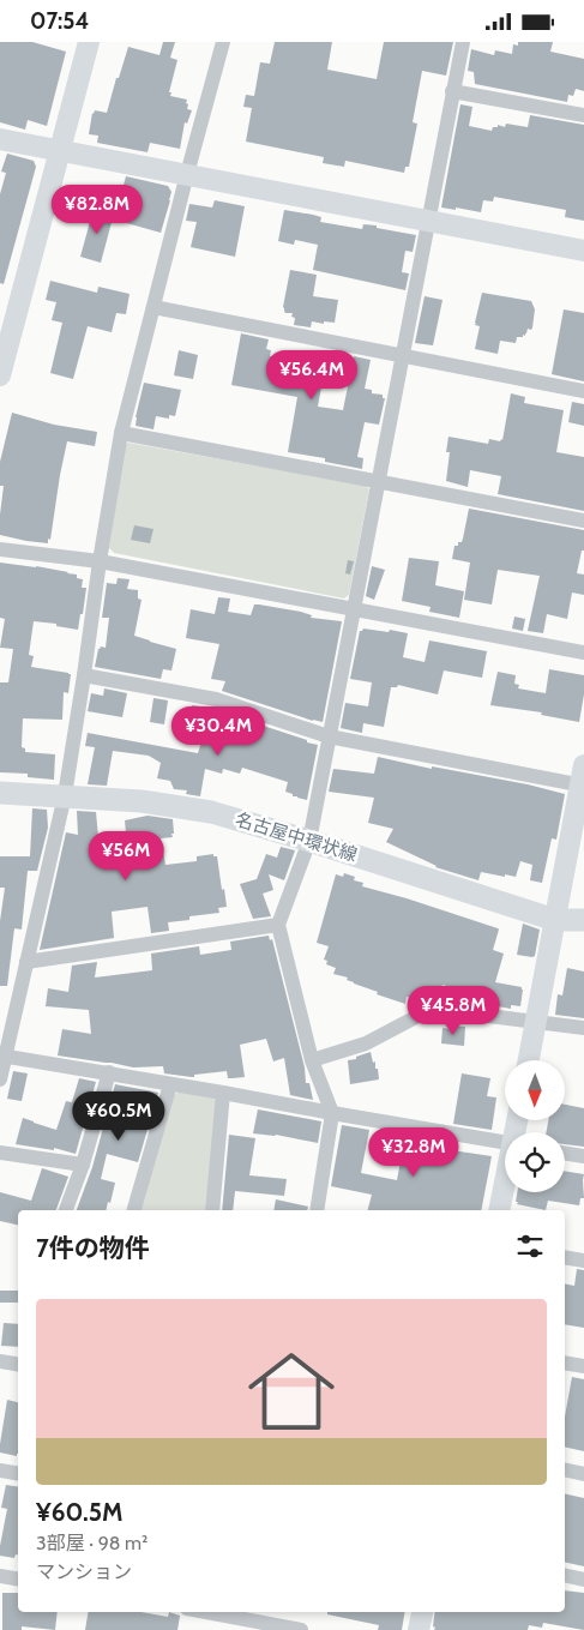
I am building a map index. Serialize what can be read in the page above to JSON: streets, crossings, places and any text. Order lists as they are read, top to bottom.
{
  "streets": {
    "main road": ["名古屋中環状線"]
  },
  "north": "bottom",
  "page": {
    "status": "07:54",
    "price": [
      "¥82.8M",
      "¥56.4M",
      "¥30.4M",
      "¥56M",
      "¥45.8M",
      "¥60.5M",
      "¥32.8M"
    ],
    "heading": "7件の物件",
    "list": [
      {
        "name": "¥60.5M",
        "note": "3部屋 · 98 m² · マンション"
      }
    ]
  }
}
